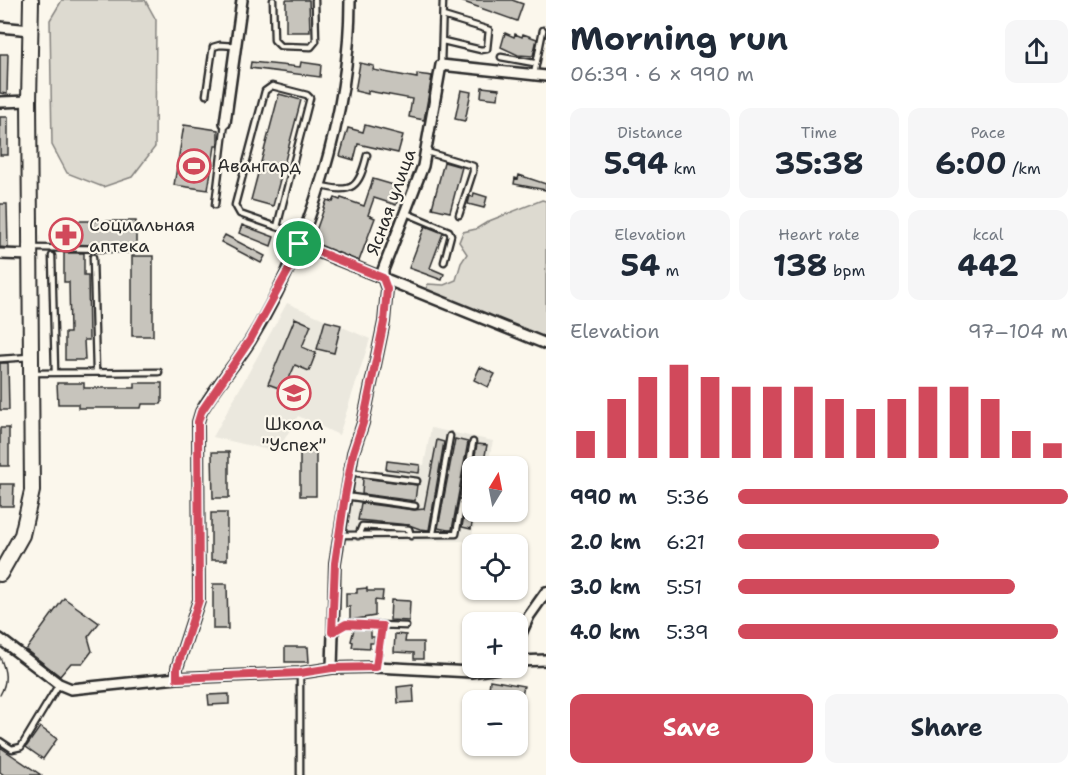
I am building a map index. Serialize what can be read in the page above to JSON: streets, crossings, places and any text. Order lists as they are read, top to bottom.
{
  "streets": {
    "street": ["Ясная улица"]
  },
  "places": {
    "sports": ["Авангард"],
    "pharmacy": ["Социальная аптека"],
    "school or university": ["Школа \"Успех\""]
  },
  "north": "top",
  "page": {
    "heading": ["Morning run", "06:39 · 6 × 990 m"],
    "stats": [
      ["Distance", "5.94 km"],
      ["Time", "35:38"],
      ["Pace", "6:00 /km"],
      ["Elevation", "54 m"],
      ["Heart rate", "138 bpm"],
      ["kcal", "442"]
    ],
    "chart": ["Elevation", "97–104 m"],
    "map_buttons": ["+", "−"],
    "list": [
      {
        "name": "990 m",
        "note": "5:36"
      },
      {
        "name": "2.0 km",
        "note": "6:21"
      },
      {
        "name": "3.0 km",
        "note": "5:51"
      },
      {
        "name": "4.0 km",
        "note": "5:39"
      }
    ],
    "buttons": ["Save", "Share"]
  }
}
